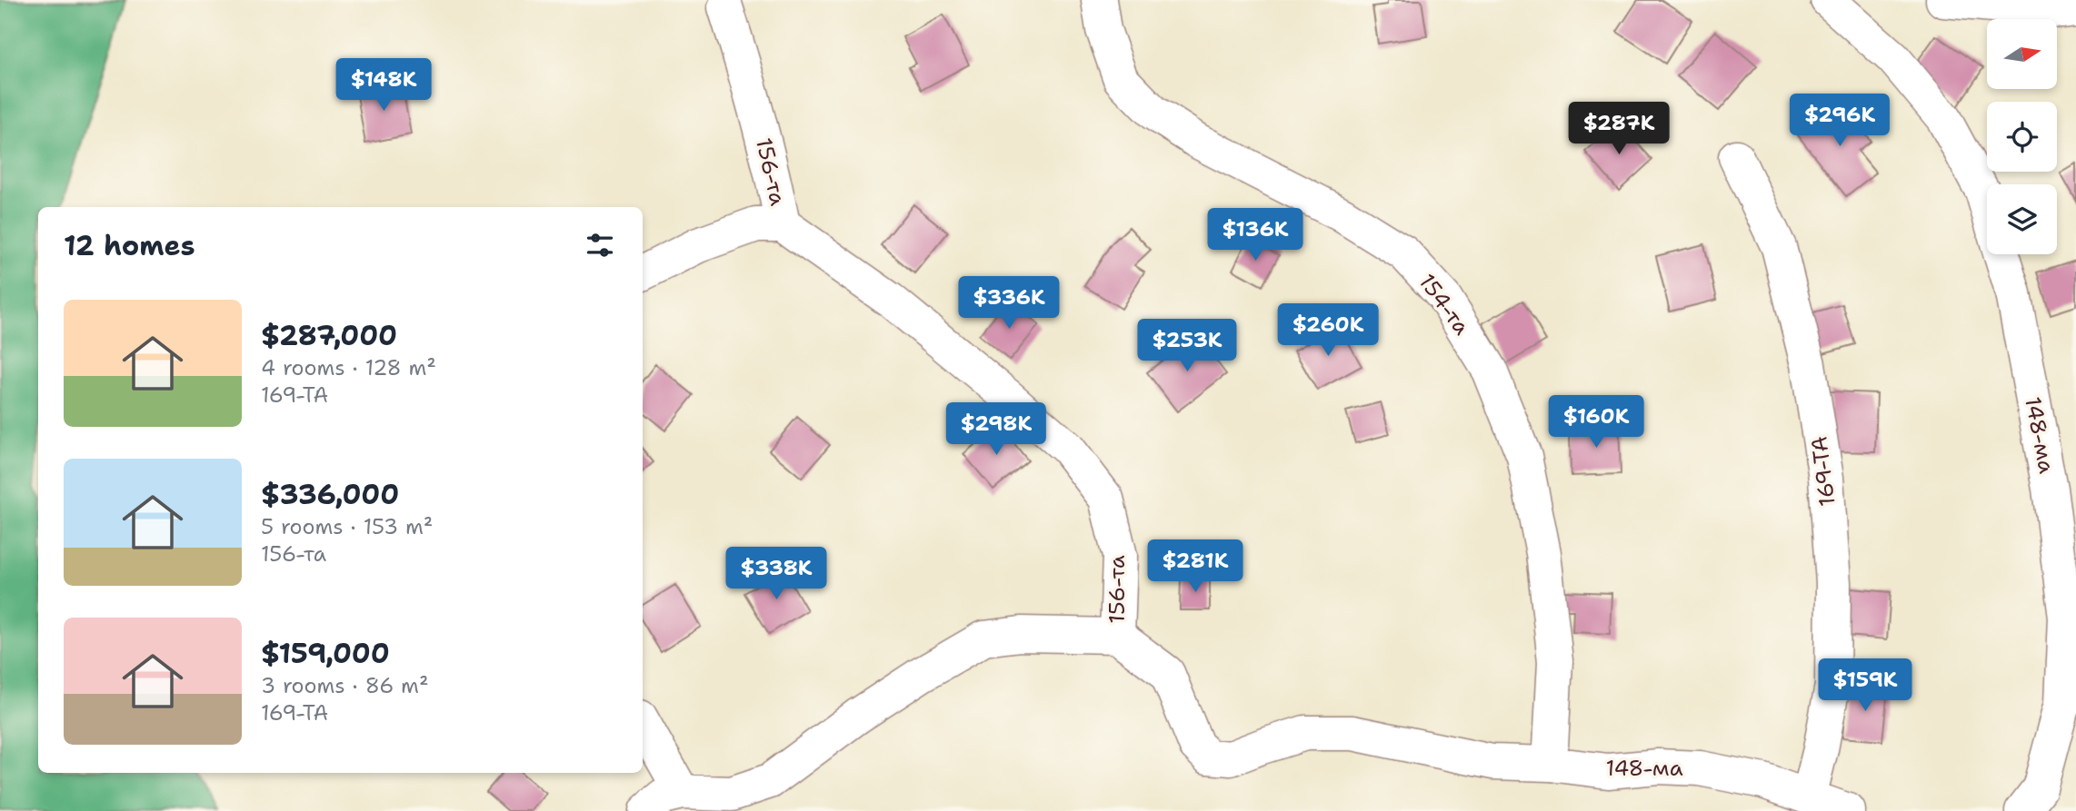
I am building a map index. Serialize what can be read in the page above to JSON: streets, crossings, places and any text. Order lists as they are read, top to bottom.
{
  "streets": {
    "street": [
      "156-та",
      "154-та",
      "148-ма",
      "169-TA"
    ]
  },
  "crossings": [
    ["156-та", "154-та"],
    ["156-та", "148-ма"],
    ["154-та", "148-ма"],
    ["148-ма", "169-TA"]
  ],
  "north": "right",
  "page": {
    "price": [
      "$148K",
      "$296K",
      "$287K",
      "$136K",
      "$336K",
      "$260K",
      "$253K",
      "$160K",
      "$298K",
      "$281K",
      "$338K",
      "$159K"
    ],
    "heading": "12 homes",
    "list": [
      {
        "name": "$287,000",
        "note": "4 rooms · 128 m² · 169-TA"
      },
      {
        "name": "$336,000",
        "note": "5 rooms · 153 m² · 156-та"
      },
      {
        "name": "$159,000",
        "note": "3 rooms · 86 m² · 169-TA"
      }
    ]
  }
}
